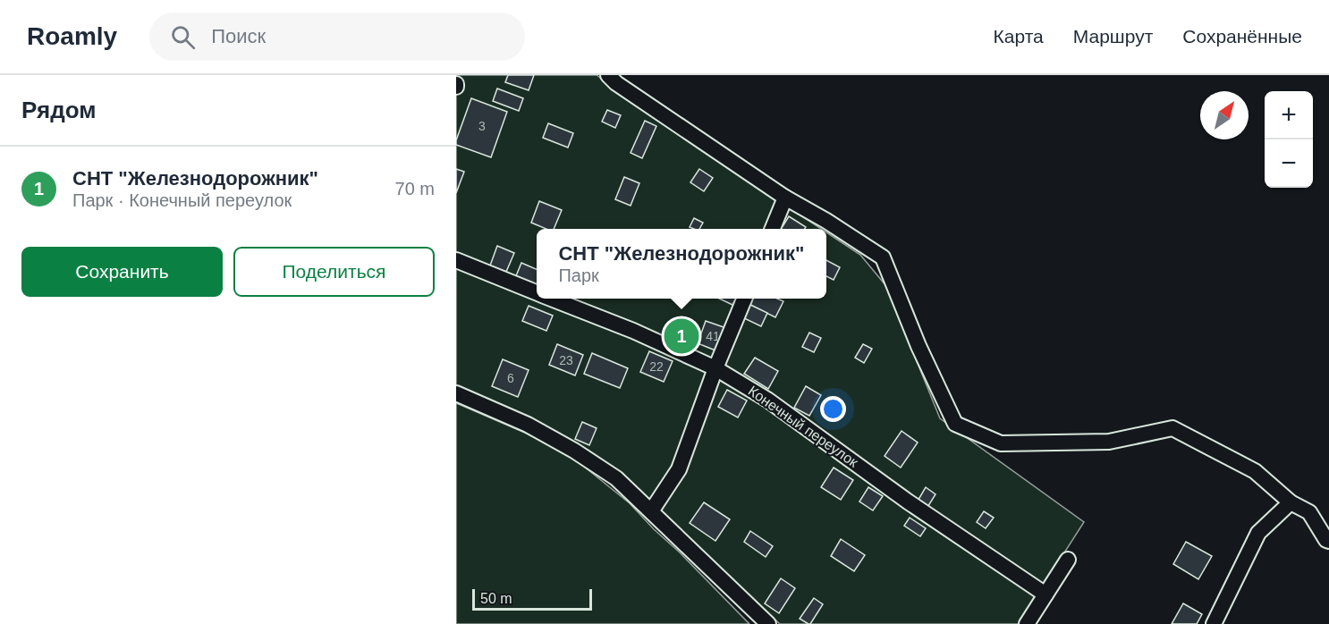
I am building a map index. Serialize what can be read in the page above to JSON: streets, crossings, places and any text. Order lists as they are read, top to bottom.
{
  "streets": {
    "street": ["Конечный переулок"]
  },
  "house_numbers": [
    "3",
    "41",
    "23",
    "22",
    "6"
  ],
  "scale_bar": "50 m",
  "north": "top right",
  "page": {
    "header": "Roamly",
    "search": "Поиск",
    "nav": ["Карта", "Маршрут", "Сохранённые"],
    "heading": "Рядом",
    "map_buttons": ["+", "−"],
    "list": [
      {
        "mark": "1",
        "name": "СНТ \"Железнодорожник\"",
        "note": "Парк · Конечный переулок",
        "value": "70 m"
      }
    ],
    "popup": ["СНТ \"Железнодорожник\"", "Парк"],
    "buttons": ["Сохранить", "Поделиться"],
    "pins": "1",
    "scale": "50 m"
  }
}
